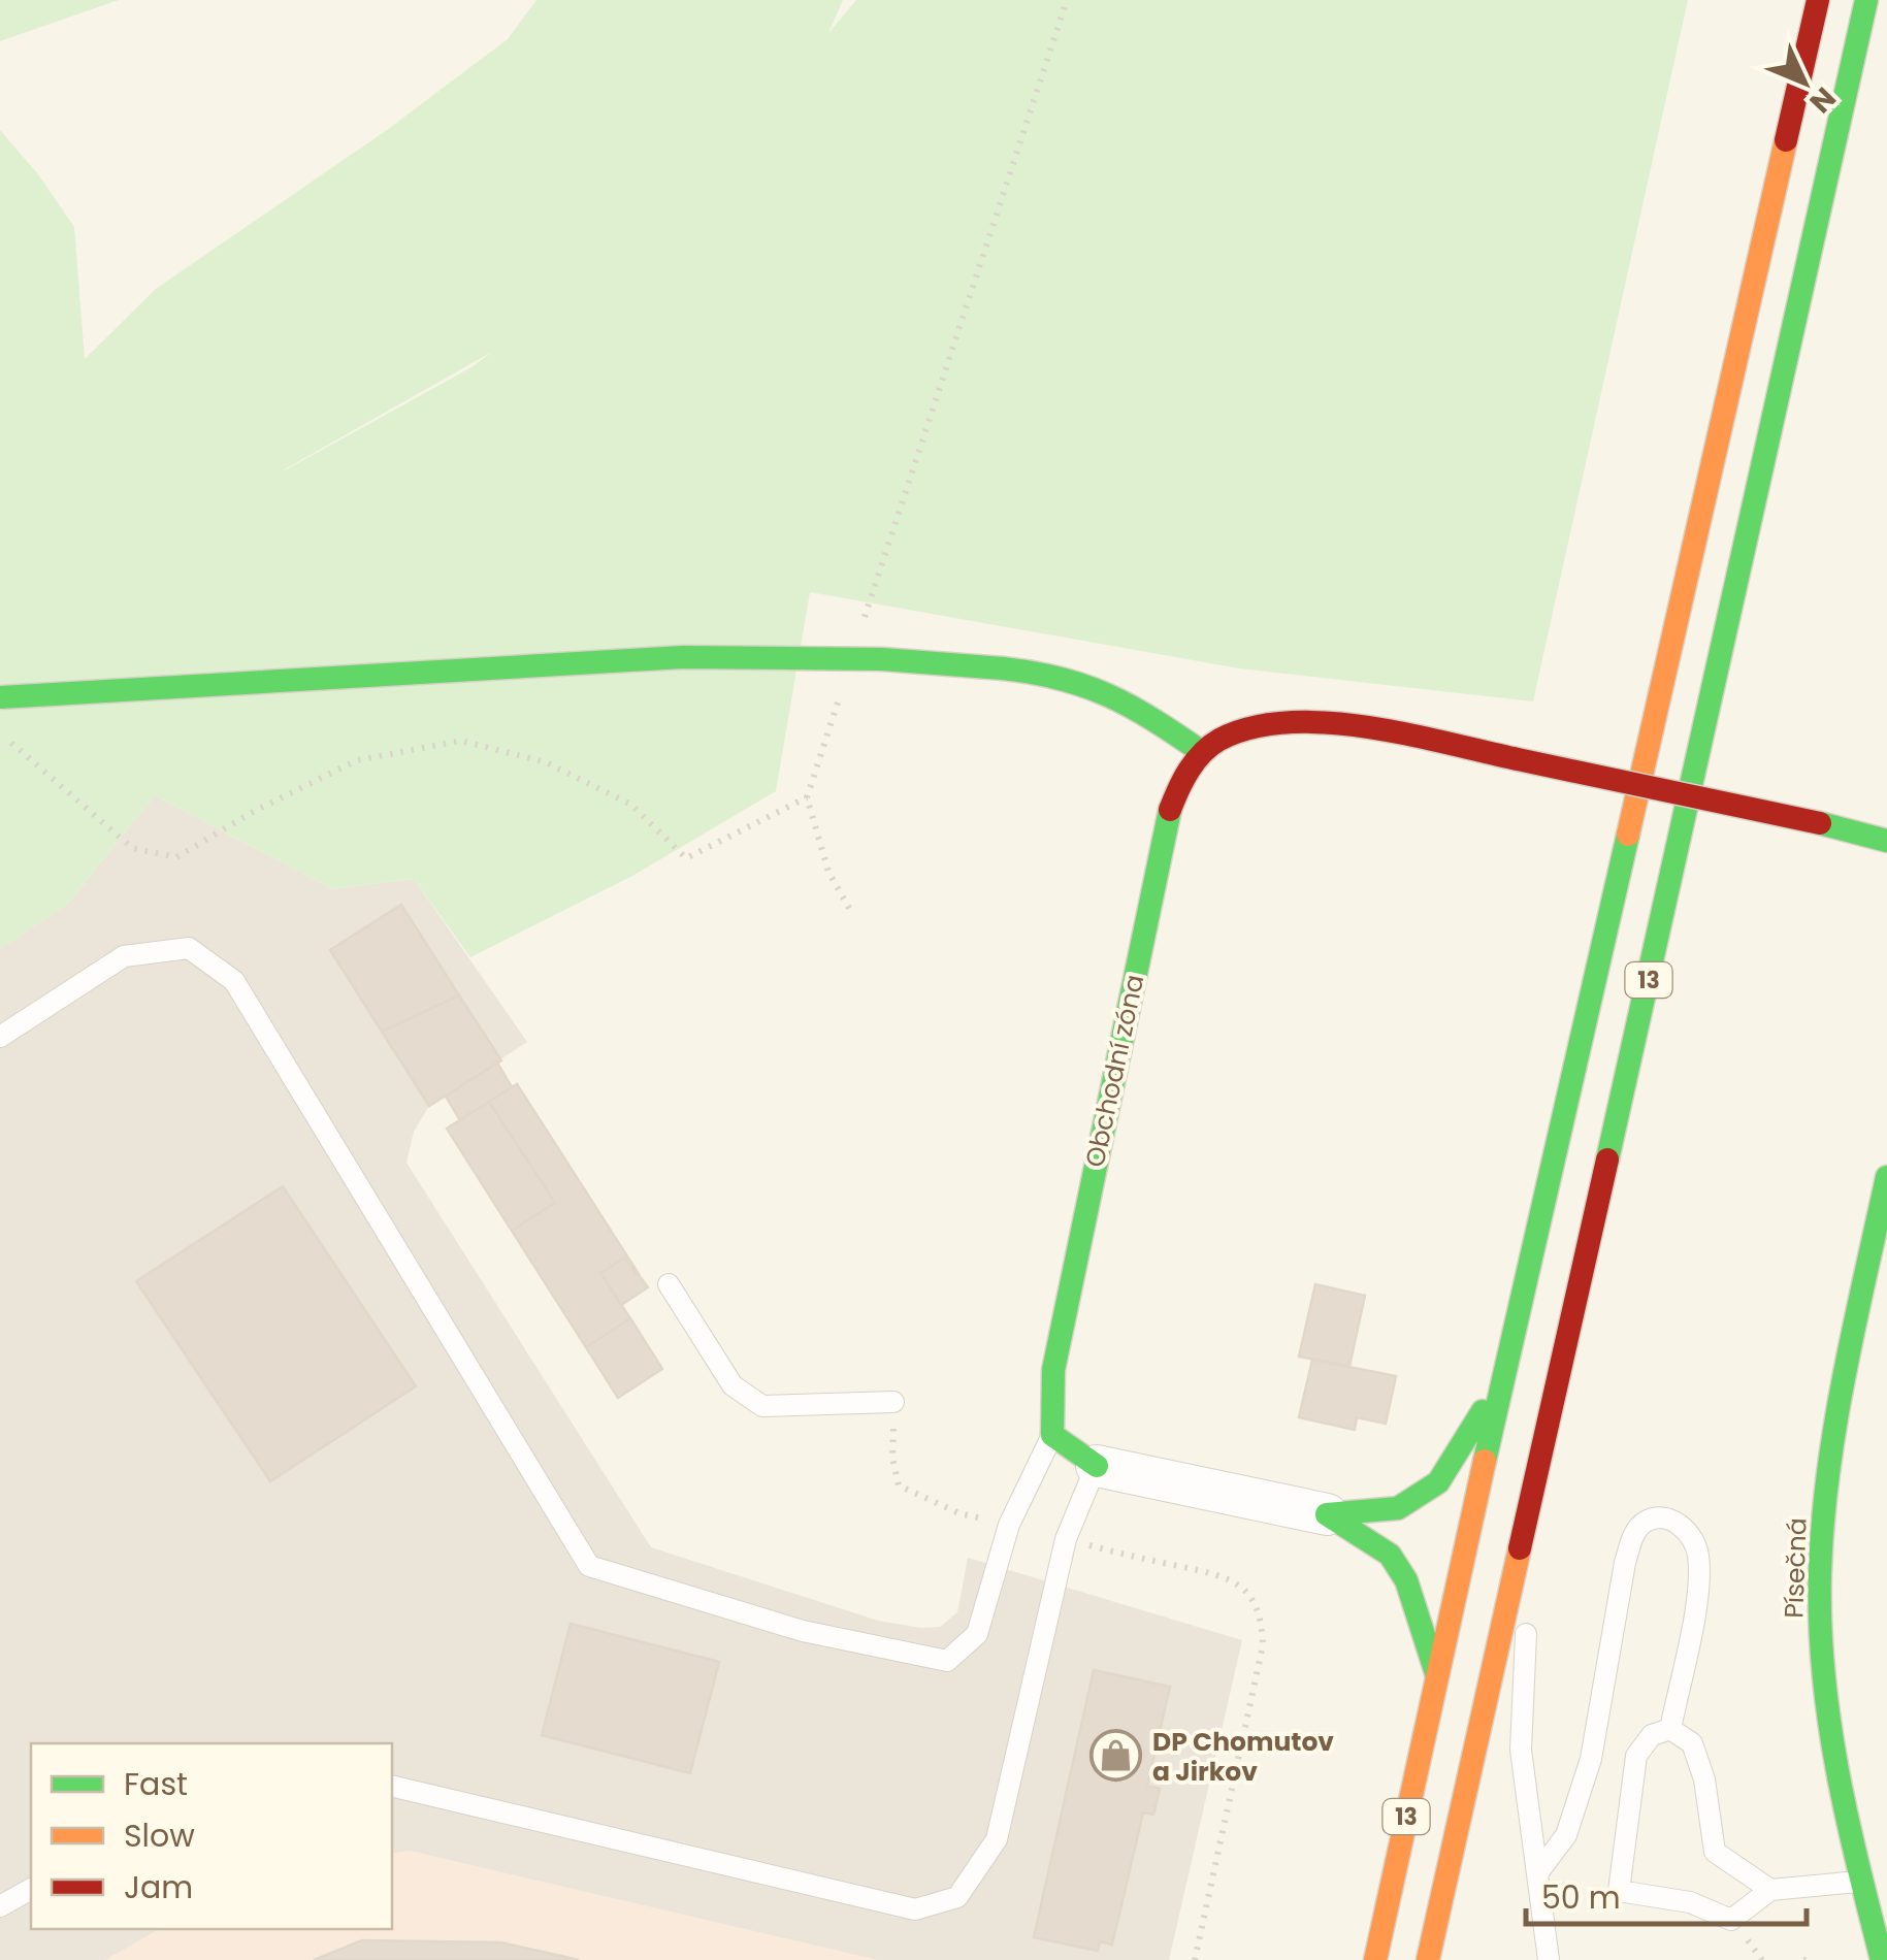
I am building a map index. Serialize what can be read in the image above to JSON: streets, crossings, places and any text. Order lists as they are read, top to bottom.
{
  "streets": {
    "main road": ["13", "Obchodní zóna", "Písečná"]
  },
  "places": {
    "shop": ["DP Chomutov a Jirkov"]
  },
  "legend": ["Fast", "Slow", "Jam"],
  "scale_bar": "50 m",
  "north": "bottom right"
}
